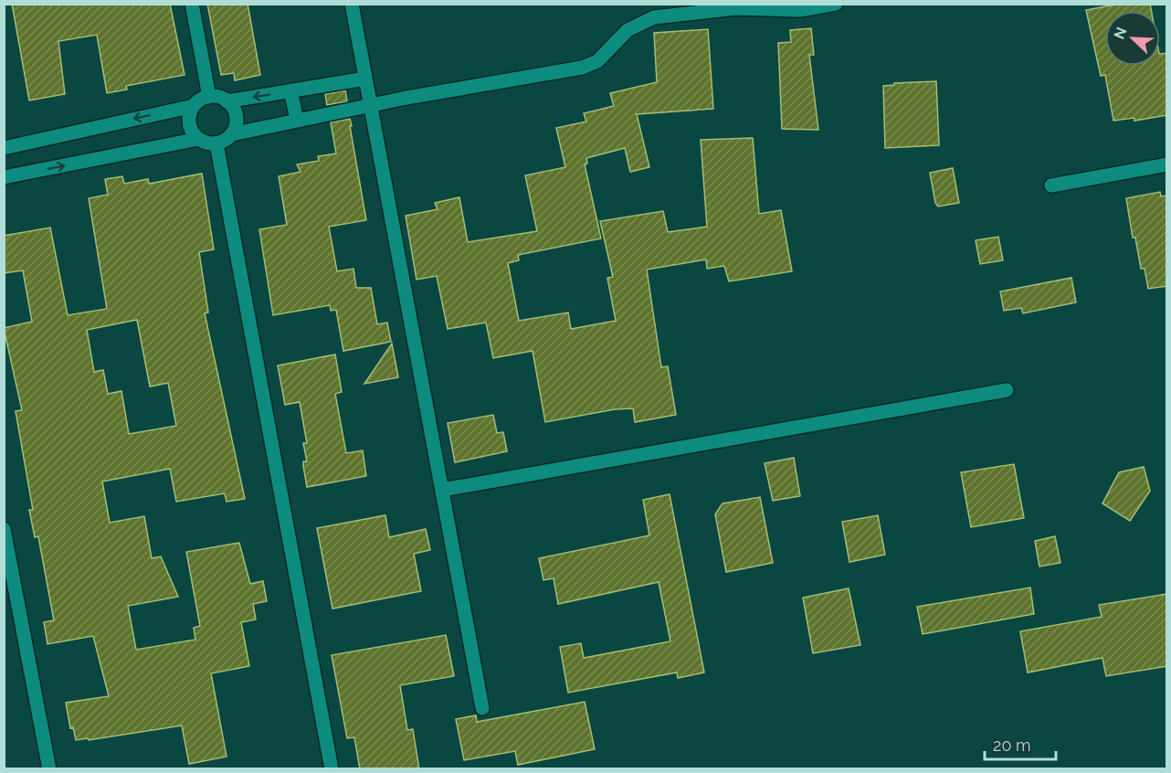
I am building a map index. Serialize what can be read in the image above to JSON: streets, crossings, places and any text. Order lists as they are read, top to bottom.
{
  "scale_bar": "20 m",
  "north": "top left"
}
